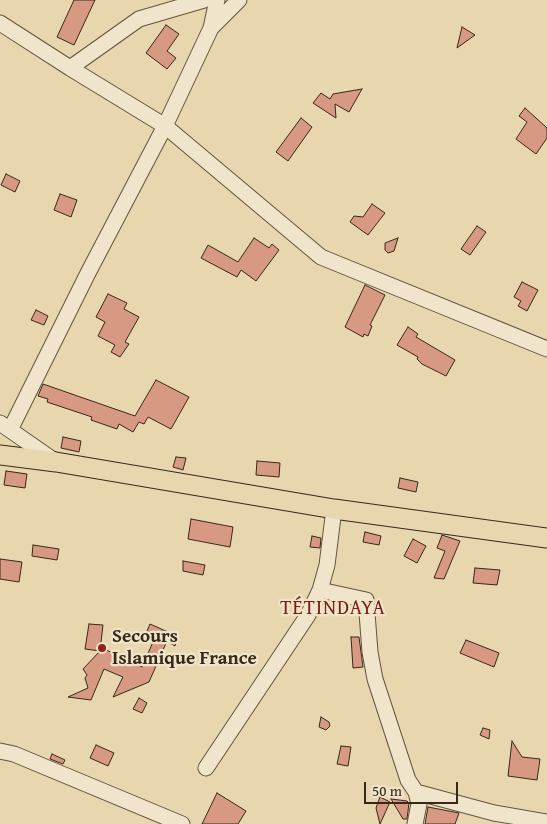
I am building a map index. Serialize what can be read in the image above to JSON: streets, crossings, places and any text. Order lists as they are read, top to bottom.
{
  "districts": ["TÉTINDAYA"],
  "places": ["Secours Islamique France"],
  "scale_bar": "50 m"
}
